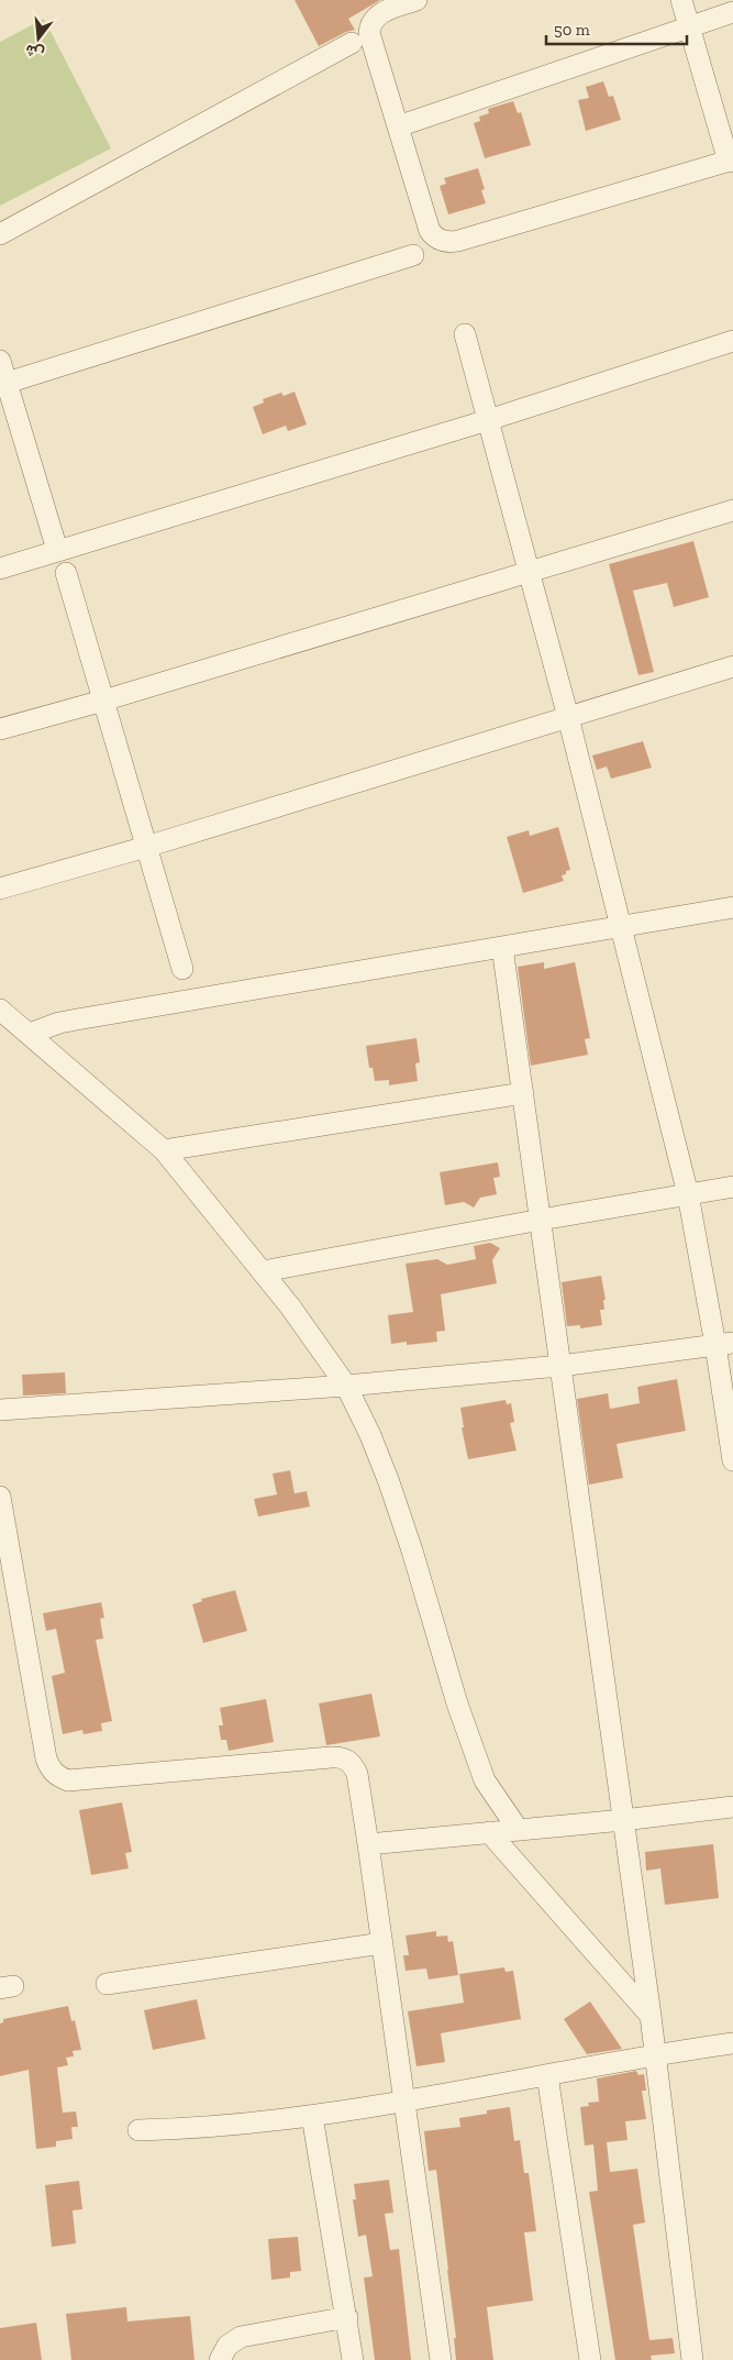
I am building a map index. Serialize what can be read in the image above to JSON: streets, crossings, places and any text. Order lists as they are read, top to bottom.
{
  "scale_bar": "50 m",
  "north": "bottom"
}
